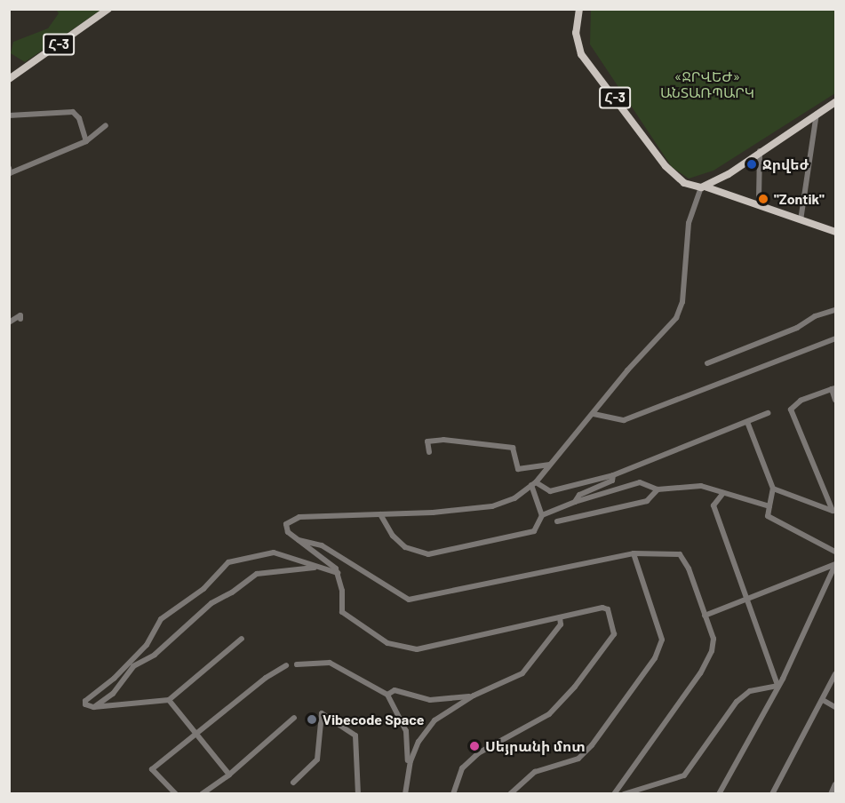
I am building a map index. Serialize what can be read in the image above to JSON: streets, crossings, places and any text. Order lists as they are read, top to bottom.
{
  "streets": {
    "main road": ["Հ-3"]
  },
  "parks": ["«ՋՐՎԵԺ» ԱՆՏԱՌՊԱՐԿ"],
  "places": [
    "Ջրվեժ",
    "\"Zontik\"",
    "Vibecode Space",
    "Սեյրանի մոտ"
  ]
}
